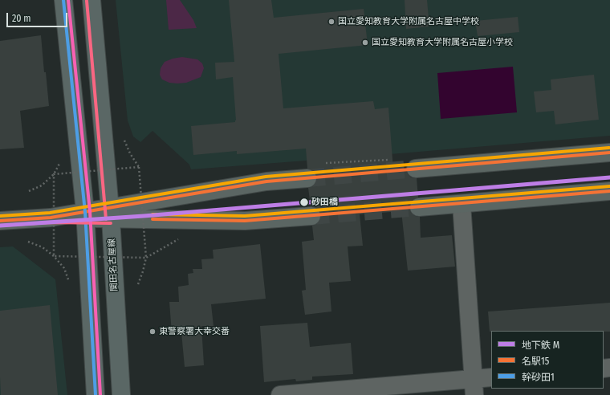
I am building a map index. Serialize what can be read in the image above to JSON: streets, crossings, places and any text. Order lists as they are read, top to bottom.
{
  "streets": {
    "main road": ["関田名古屋線"]
  },
  "places": [
    "国立愛知教育大学附属名古屋中学校",
    "国立愛知教育大学附属名古屋小学校",
    "砂田橋",
    "東警察署大幸交番"
  ],
  "lines": ["transit line 幹砂田1", "transit line 名駅15", "metro line M"],
  "legend": ["地下鉄 M", "名駅15", "幹砂田1"],
  "scale_bar": "20 m"
}
